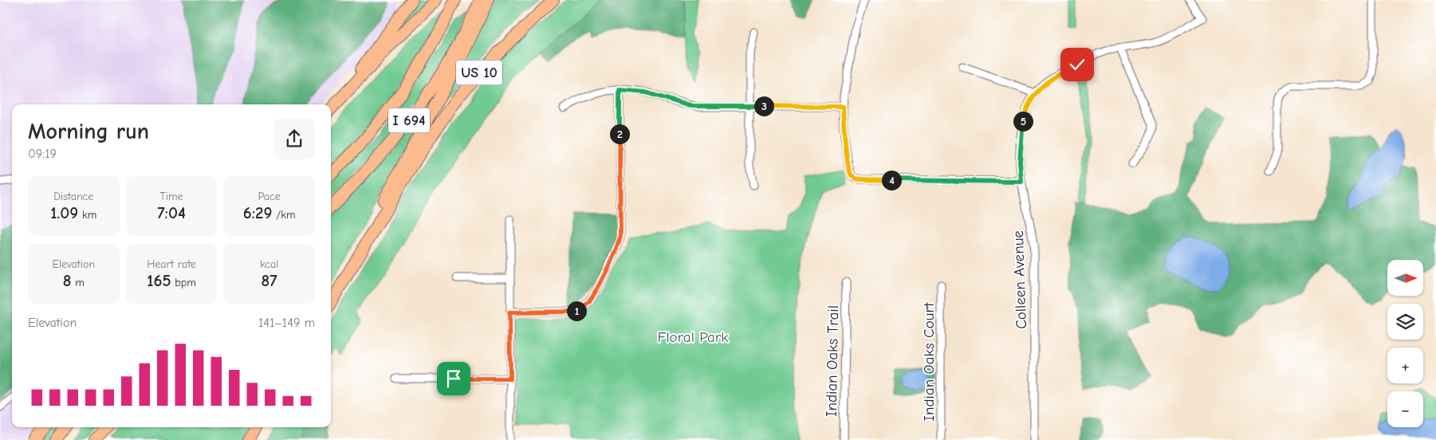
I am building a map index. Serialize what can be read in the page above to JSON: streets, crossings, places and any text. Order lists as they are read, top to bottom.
{
  "streets": {
    "highway": ["US 10", "I 694"],
    "street": ["Colleen Avenue", "Indian Oaks Trail", "Indian Oaks Court"]
  },
  "parks": ["Floral Park"],
  "north": "right",
  "page": {
    "pins": [
      "3",
      "5",
      "2",
      "4",
      "1"
    ],
    "heading": ["Morning run", "09:19"],
    "stats": [
      ["Distance", "1.09 km"],
      ["Time", "7:04"],
      ["Pace", "6:29 /km"],
      ["Elevation", "8 m"],
      ["Heart rate", "165 bpm"],
      ["kcal", "87"]
    ],
    "map_buttons": ["+", "−"],
    "chart": ["Elevation", "141–149 m"]
  }
}
